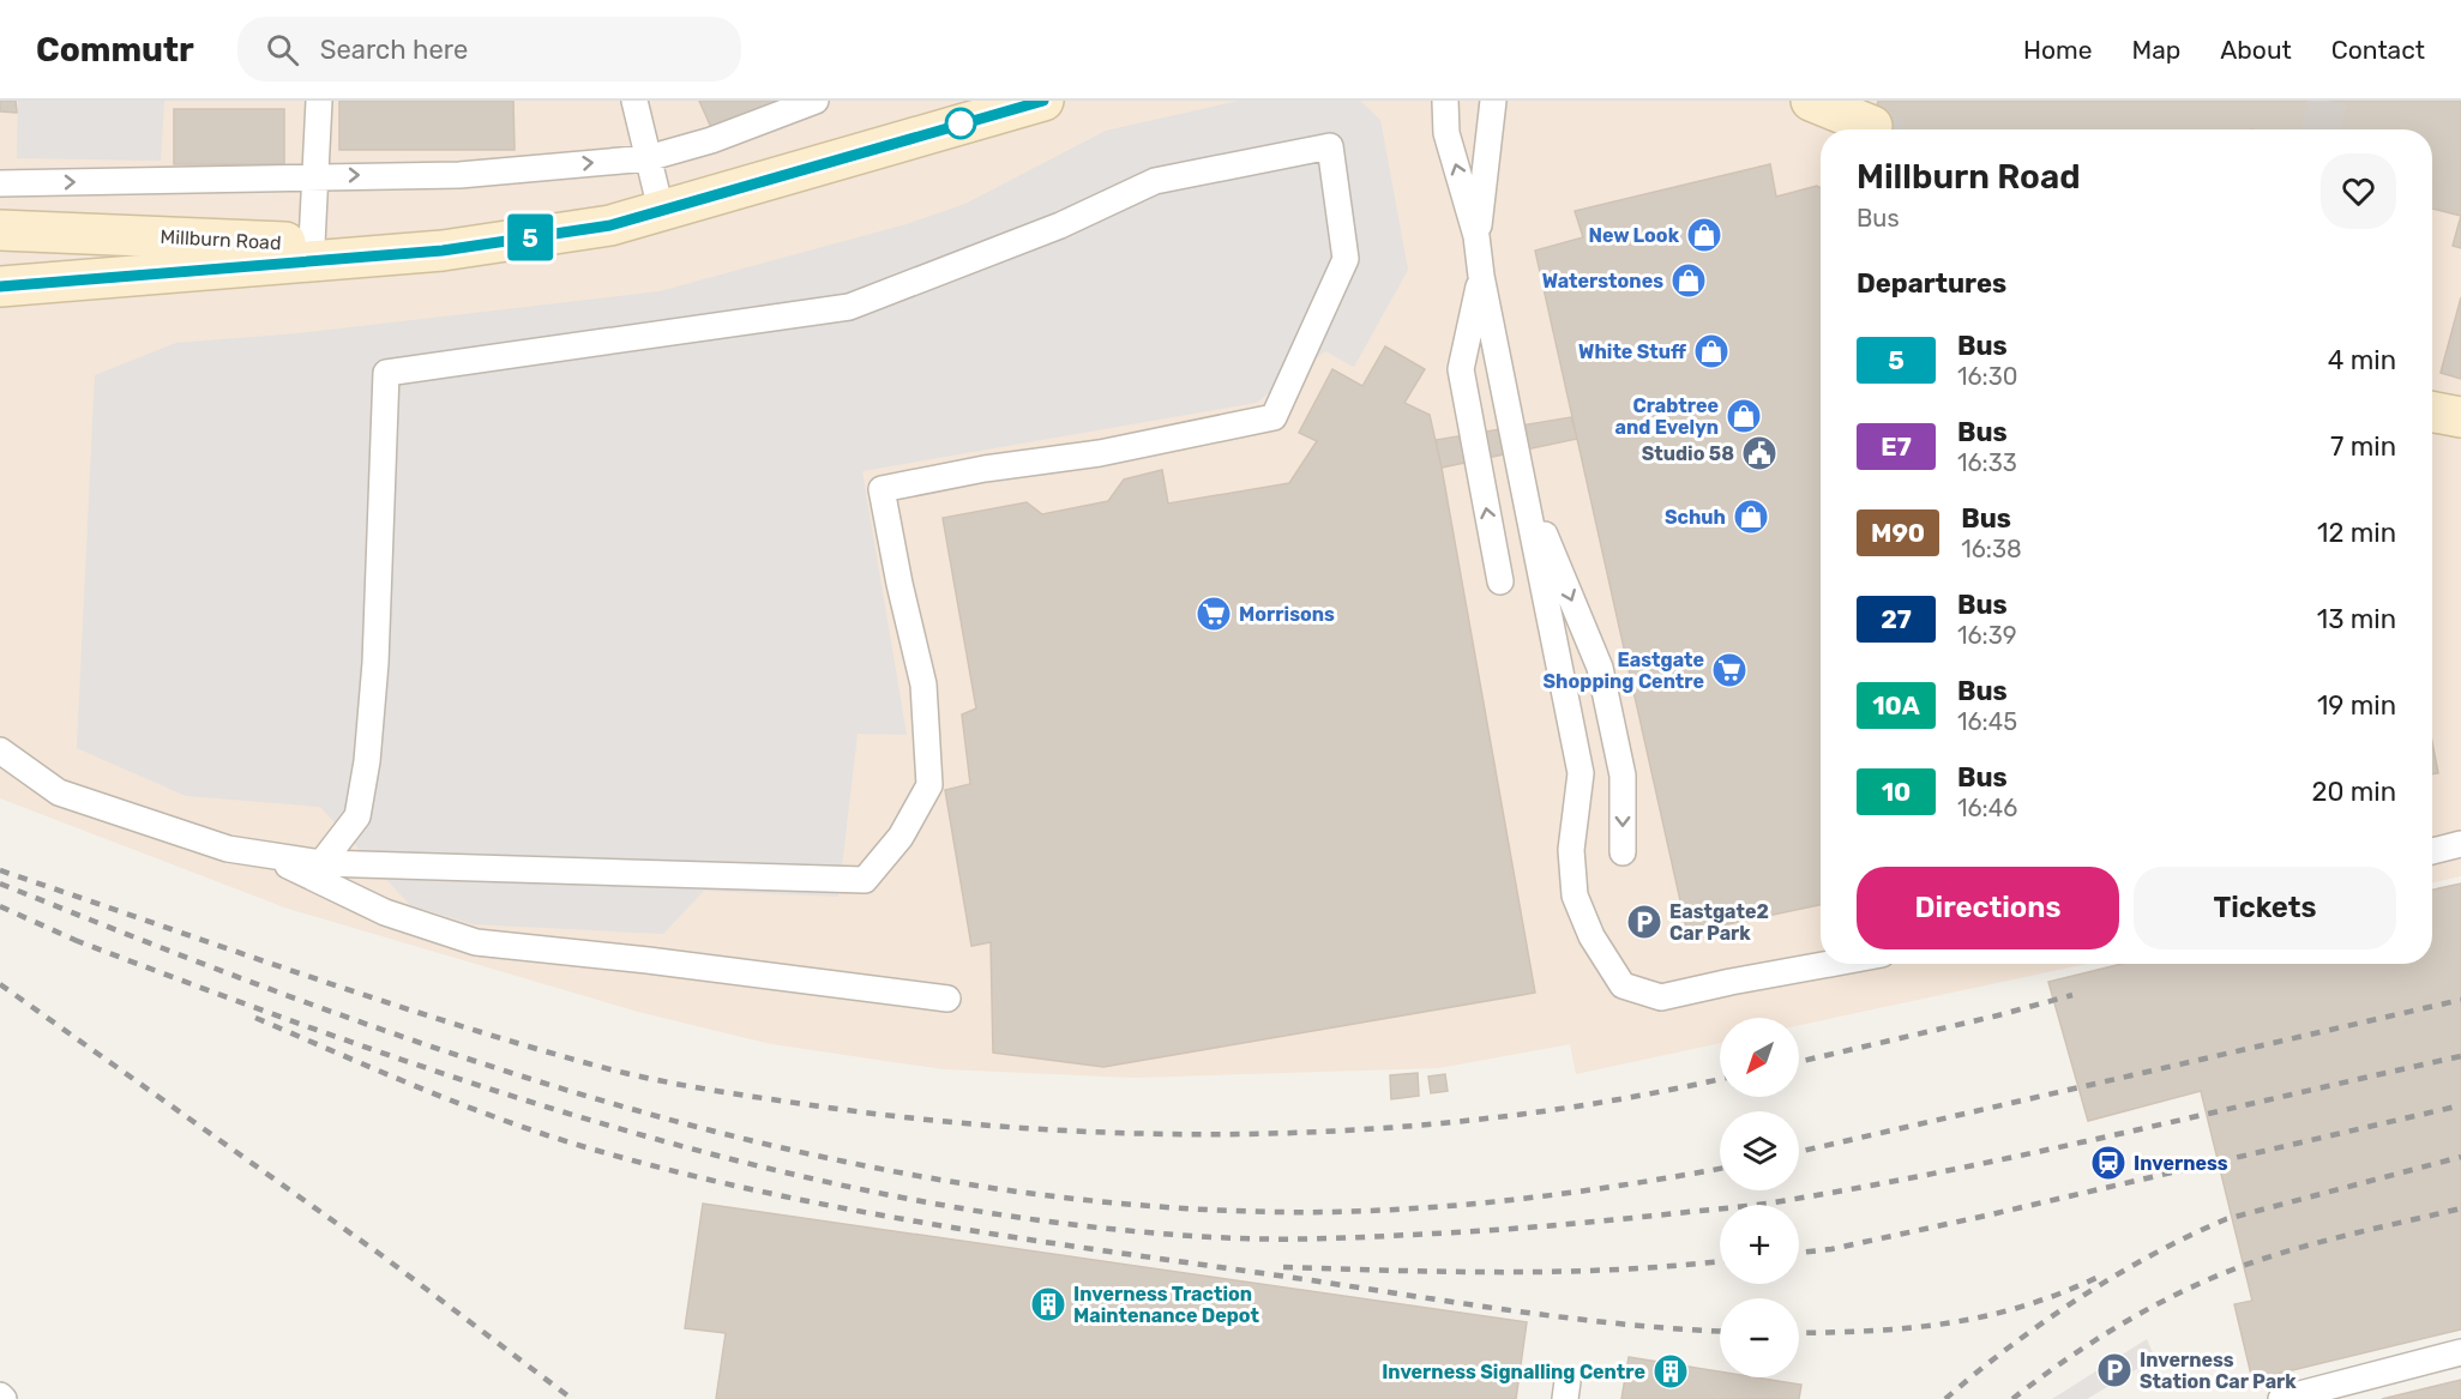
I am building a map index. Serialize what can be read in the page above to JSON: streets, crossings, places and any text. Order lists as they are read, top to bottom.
{
  "streets": {
    "main road": ["Millburn Road"]
  },
  "places": {
    "shop": [
      "New Look",
      "Waterstones",
      "White Stuff",
      "Crabtree and Evelyn",
      "Schuh"
    ],
    "public building": ["Studio 58"],
    "supermarket": ["Morrisons", "Eastgate Shopping Centre"],
    "parking": ["Eastgate2 Car Park", "Inverness Station Car Park"],
    "station": ["Inverness"],
    "building": ["Inverness Traction Maintenance Depot", "Inverness Signalling Centre"]
  },
  "lines": ["bus line 5"],
  "north": "bottom left",
  "page": {
    "header": "Commutr",
    "search": "Search here",
    "nav": [
      "Home",
      "Map",
      "About",
      "Contact"
    ],
    "on_map": "5",
    "heading": [
      ["Millburn Road", "Bus"],
      "Departures"
    ],
    "list": [
      {
        "mark": "5",
        "name": "Bus",
        "note": "16:30",
        "value": "4 min"
      },
      {
        "mark": "E7",
        "name": "Bus",
        "note": "16:33",
        "value": "7 min"
      },
      {
        "mark": "M90",
        "name": "Bus",
        "note": "16:38",
        "value": "12 min"
      },
      {
        "mark": "27",
        "name": "Bus",
        "note": "16:39",
        "value": "13 min"
      },
      {
        "mark": "10A",
        "name": "Bus",
        "note": "16:45",
        "value": "19 min"
      },
      {
        "mark": "10",
        "name": "Bus",
        "note": "16:46",
        "value": "20 min"
      }
    ],
    "buttons": ["Directions", "Tickets"],
    "map_buttons": ["+", "−"]
  }
}
